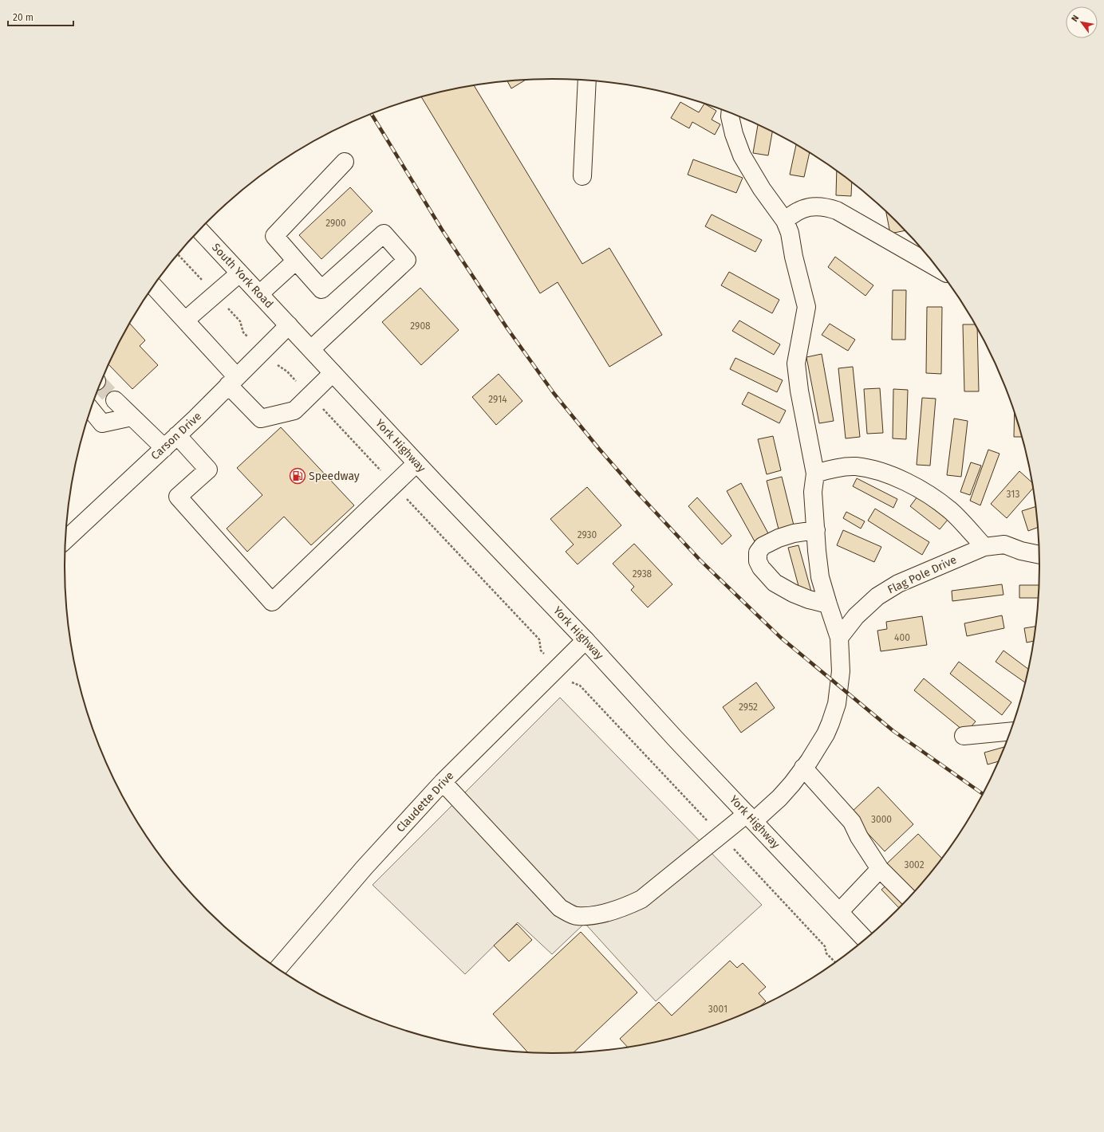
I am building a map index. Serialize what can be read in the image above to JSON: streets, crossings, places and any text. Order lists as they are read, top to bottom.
{
  "streets": {
    "street": [
      "South York Road",
      "Carson Drive",
      "York Highway",
      "Flag Pole Drive",
      "Claudette Drive"
    ]
  },
  "crossings": [
    ["South York Road", "Carson Drive"],
    ["South York Road", "York Highway"],
    ["Carson Drive", "York Highway"],
    ["York Highway", "Claudette Drive"]
  ],
  "places": {
    "fuel station": ["Speedway"]
  },
  "house_numbers": [
    "2900",
    "2908",
    "2914",
    "313",
    "2930",
    "2938",
    "400",
    "2952",
    "3000",
    "3002",
    "3001"
  ],
  "scale_bar": "20 m",
  "north": "top left"
}
